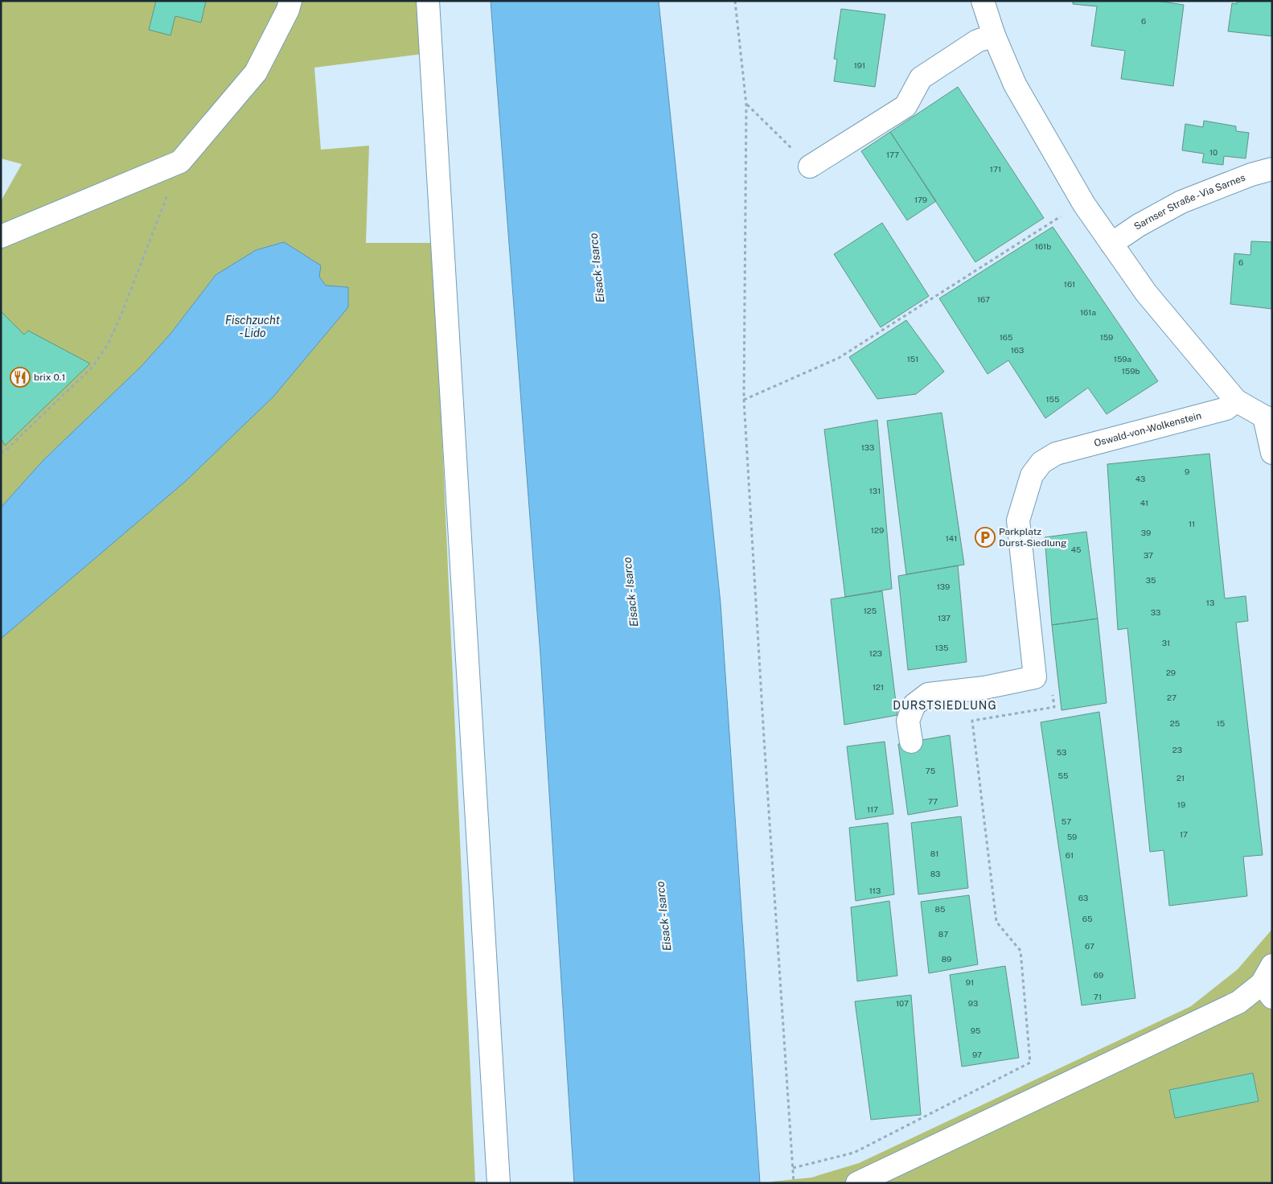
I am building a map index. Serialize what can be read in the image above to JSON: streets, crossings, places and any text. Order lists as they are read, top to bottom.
{
  "streets": {
    "street": ["Sarnser Straße - Via Sarnes", "Oswald-von-Wolkenstein"]
  },
  "districts": ["DURSTSIEDLUNG"],
  "water": ["Eisack - Isarco", "Fischzucht - Lido"],
  "places": {
    "restaurant": ["brix 0.1"],
    "parking": ["Parkplatz Durst-Siedlung"]
  },
  "house_numbers": [
    "6",
    "191",
    "10",
    "177",
    "171",
    "179",
    "161b",
    "6",
    "161",
    "167",
    "161a",
    "165",
    "159",
    "163",
    "151",
    "159a",
    "159b",
    "155",
    "133",
    "9",
    "43",
    "131",
    "41",
    "11",
    "129",
    "39",
    "141",
    "45",
    "37",
    "35",
    "139",
    "13",
    "125",
    "33",
    "137",
    "31",
    "135",
    "123",
    "29",
    "121",
    "27",
    "25",
    "15",
    "23",
    "53",
    "75",
    "55",
    "21",
    "77",
    "19",
    "117",
    "57",
    "17",
    "59",
    "81",
    "61",
    "83",
    "113",
    "63",
    "85",
    "65",
    "87",
    "67",
    "89",
    "69",
    "91",
    "71",
    "107",
    "93",
    "95",
    "97"
  ]
}
